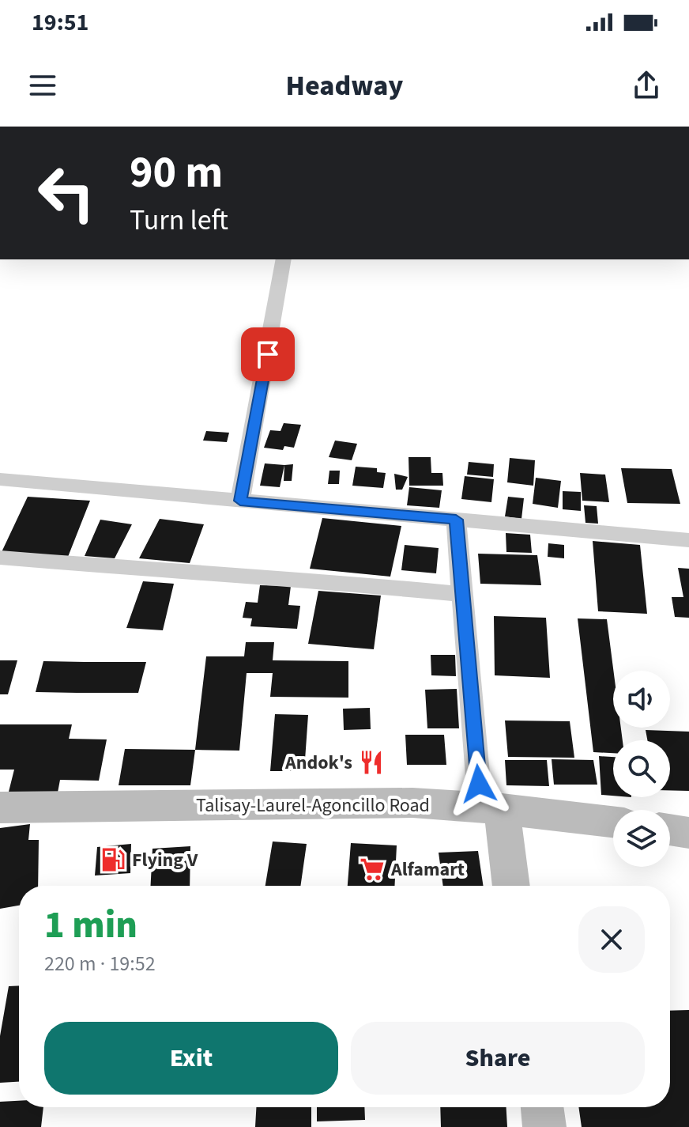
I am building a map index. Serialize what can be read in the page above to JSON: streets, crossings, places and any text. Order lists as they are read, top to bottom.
{
  "streets": {
    "main road": ["Talisay-Laurel-Agoncillo Road"]
  },
  "places": {
    "restaurant": ["Andok's"],
    "fuel station": ["Flying V"],
    "supermarket": ["Alfamart"]
  },
  "page": {
    "status": "19:51",
    "header": "Headway",
    "turn": ["90 m", "Turn left"],
    "heading": ["1 min", "220 m · 19:52"],
    "buttons": ["Exit", "Share"]
  }
}
